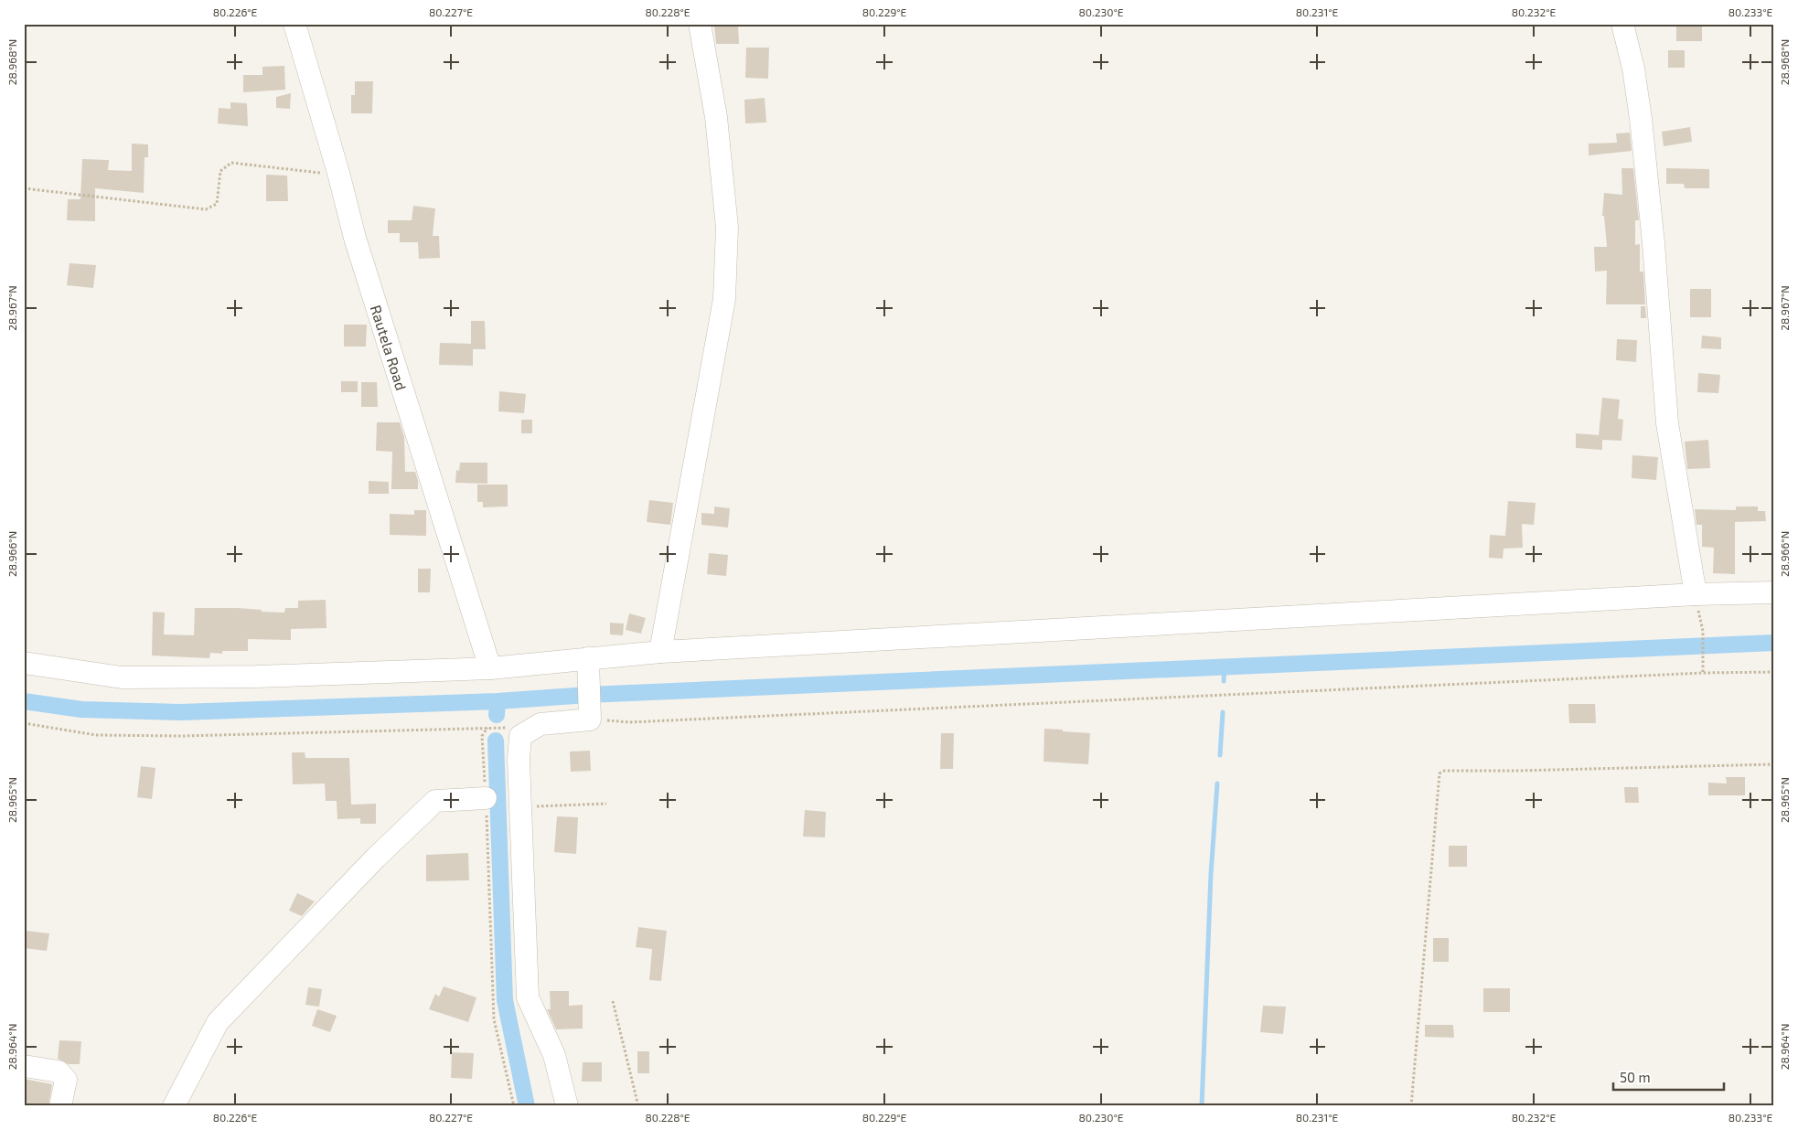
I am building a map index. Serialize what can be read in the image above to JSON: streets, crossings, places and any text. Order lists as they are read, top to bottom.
{
  "streets": {
    "street": ["Rautela Road"]
  },
  "scale_bar": "50 m",
  "coordinates": [
    "80.226°E",
    "80.227°E",
    "80.228°E",
    "80.229°E",
    "80.230°E",
    "80.231°E",
    "80.232°E",
    "80.233°E",
    "28.968°N",
    "28.967°N",
    "28.966°N",
    "28.965°N",
    "28.964°N"
  ]
}
